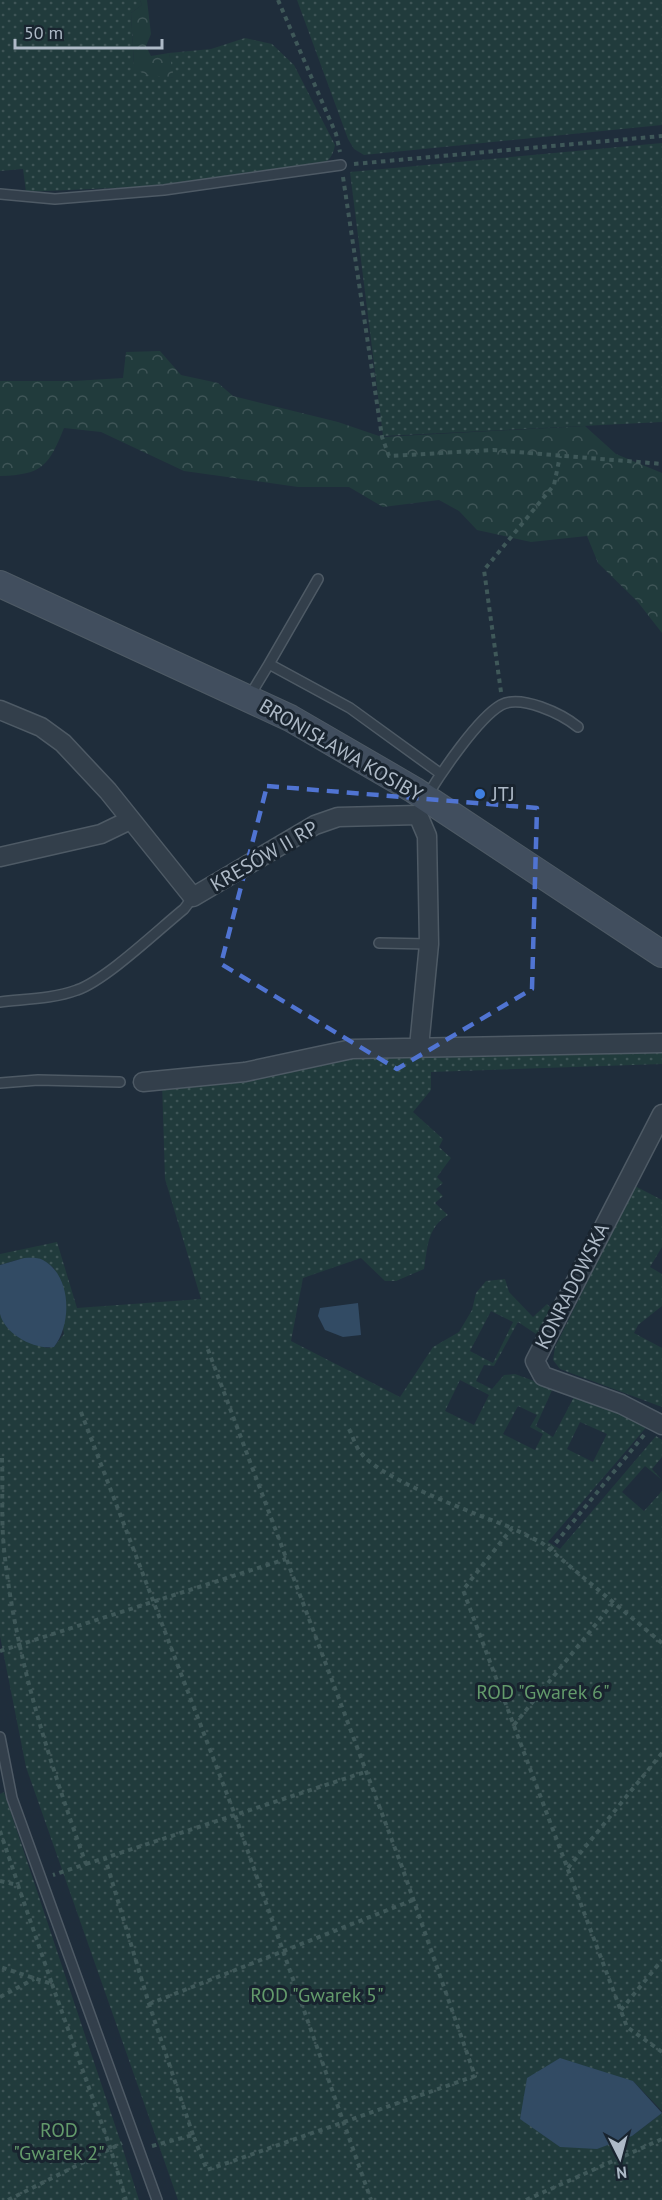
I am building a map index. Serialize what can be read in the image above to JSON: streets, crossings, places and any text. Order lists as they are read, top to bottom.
{
  "streets": {
    "street": ["BRONISŁAWA KOSIBY", "KRESÓW II RP", "KONRADOWSKA"]
  },
  "crossings": [
    ["BRONISŁAWA KOSIBY", "KRESÓW II RP"]
  ],
  "parks": ["ROD \"Gwarek 6\"", "ROD \"Gwarek 5\"", "ROD \"Gwarek 2\""],
  "places": ["JTJ"],
  "scale_bar": "50 m",
  "north": "bottom"
}
